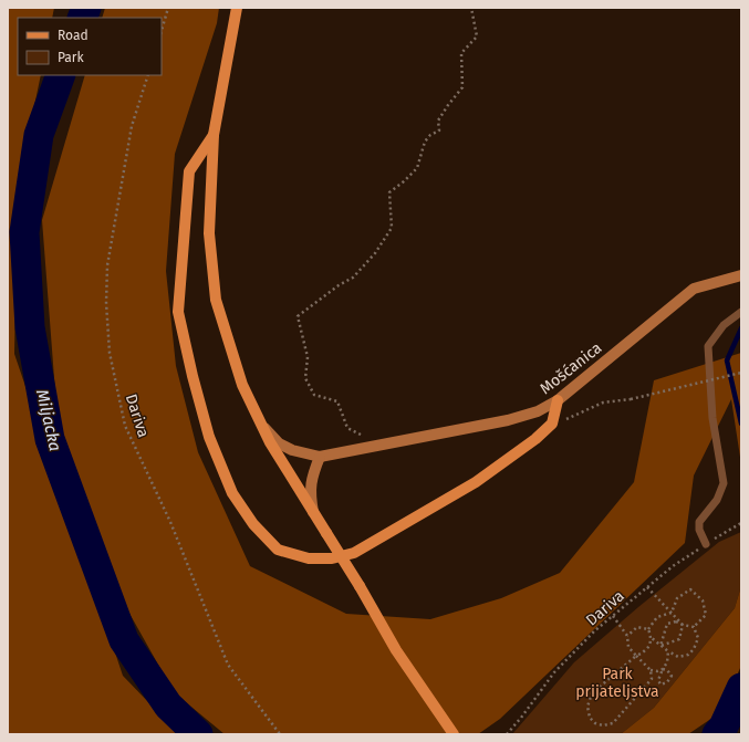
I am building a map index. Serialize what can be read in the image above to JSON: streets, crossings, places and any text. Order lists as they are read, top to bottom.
{
  "streets": {
    "main road": ["Mošćanica"],
    "path": ["Dariva"]
  },
  "water": ["Miljacka"],
  "parks": ["Park prijateljstva"],
  "legend": ["Road", "Park"]
}
